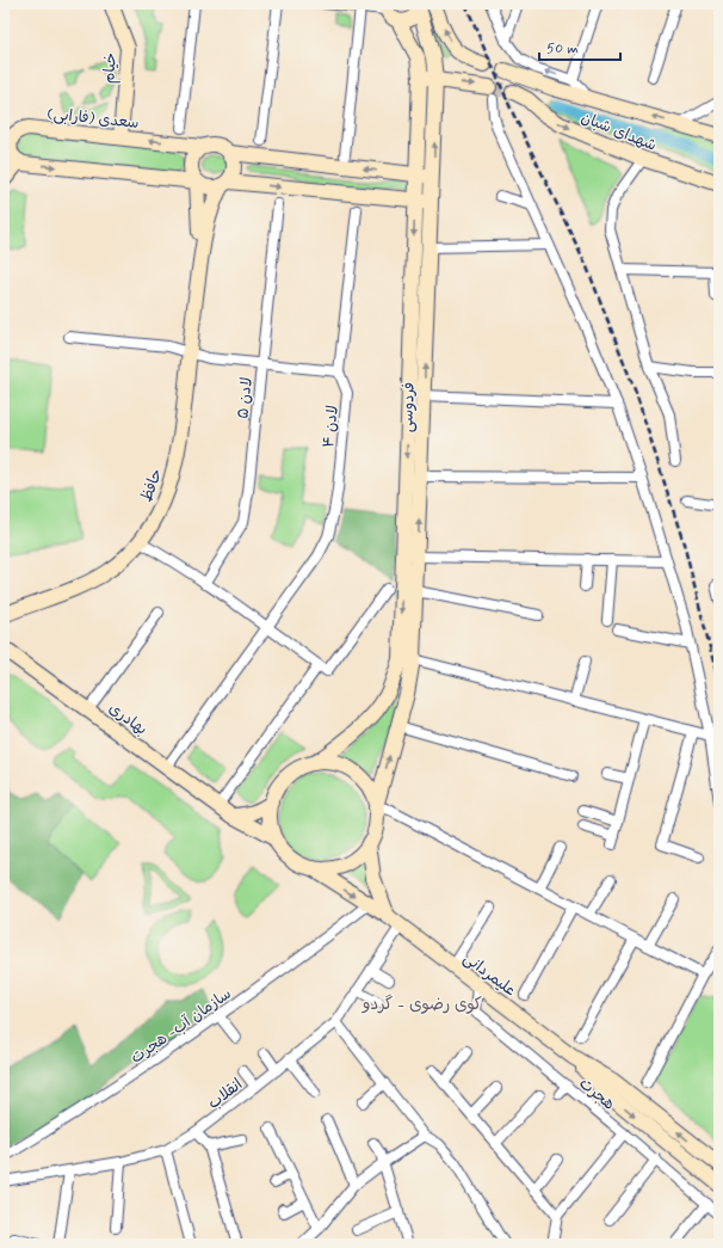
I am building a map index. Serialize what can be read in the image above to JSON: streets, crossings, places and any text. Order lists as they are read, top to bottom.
{
  "streets": {
    "street": [
      "خیام",
      "سعدی (فارابی)",
      "شهدای شبان",
      "لادن ۵",
      "فردوسی",
      "لادن ۴",
      "حافظ",
      "بهادری",
      "علیمردانی",
      "سازمان آب- هجرت",
      "انقلاب",
      "هجرت"
    ]
  },
  "crossings": [
    ["خیام", "سعدی (فارابی)"],
    ["فردوسی", "بهادری"],
    ["فردوسی", "علیمردانی"],
    ["لادن ۴", "بهادری"],
    ["بهادری", "علیمردانی"],
    ["علیمردانی", "سازمان آب- هجرت"],
    ["علیمردانی", "انقلاب"],
    ["علیمردانی", "هجرت"]
  ],
  "districts": ["کوی رضوی - گردو"],
  "scale_bar": "50 m"
}
